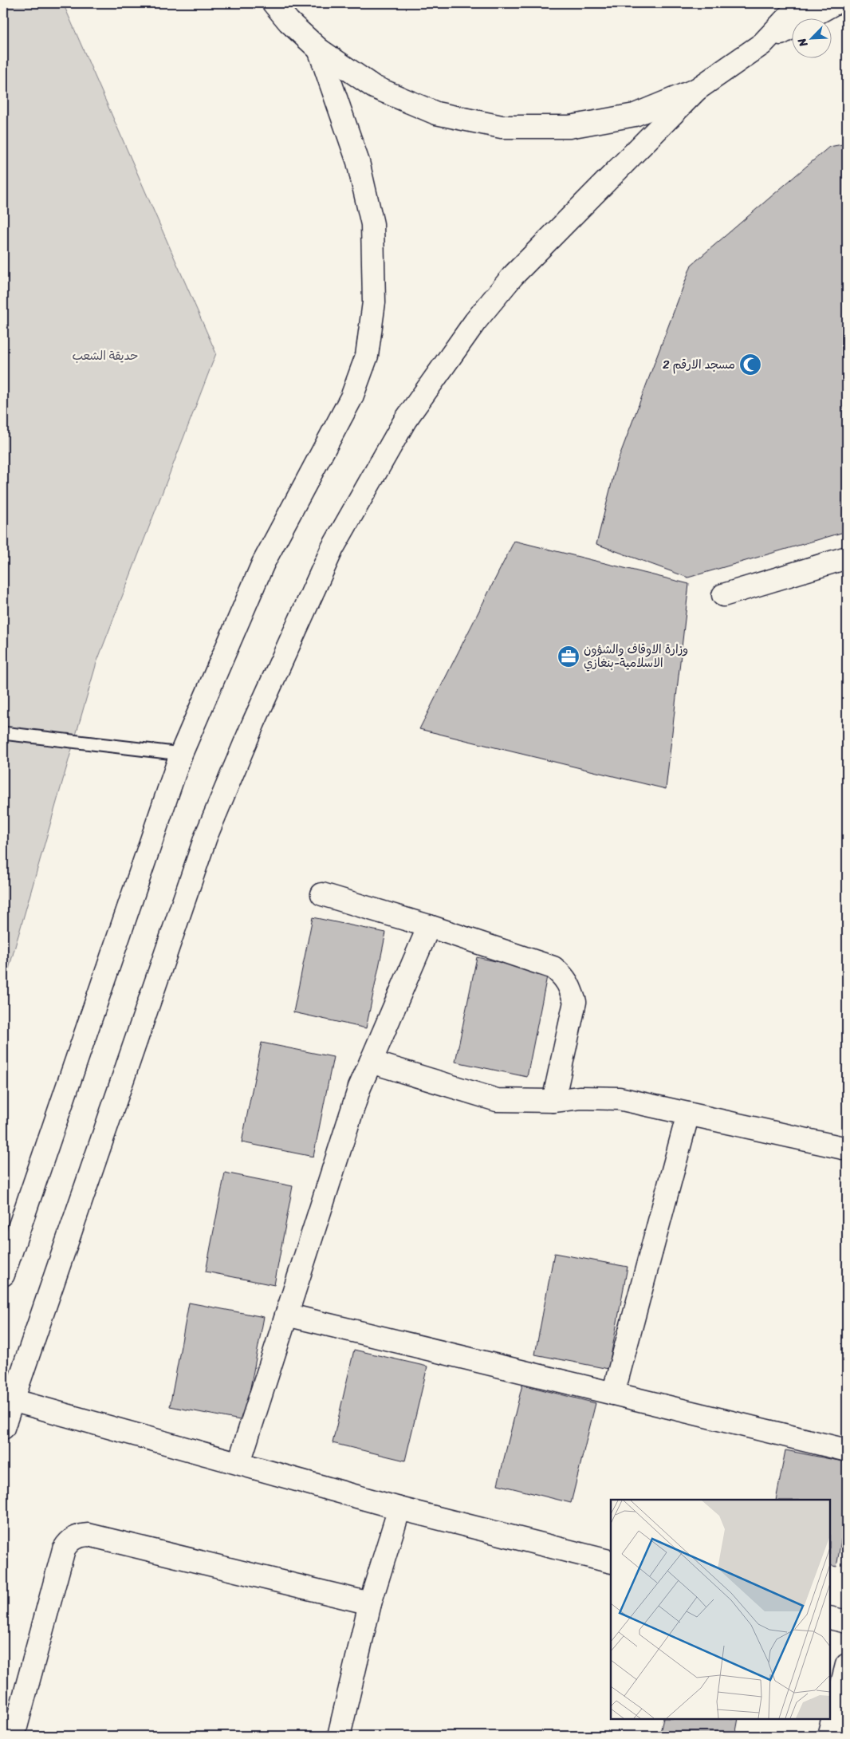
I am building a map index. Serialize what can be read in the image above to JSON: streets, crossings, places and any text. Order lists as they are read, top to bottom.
{
  "parks": ["حديقة الشعب"],
  "places": {
    "mosque": ["مسجد الارقم 2"],
    "office": ["وزارة الاوقاف والشؤون الاسلامية-بنغازي"]
  },
  "north": "bottom left"
}
